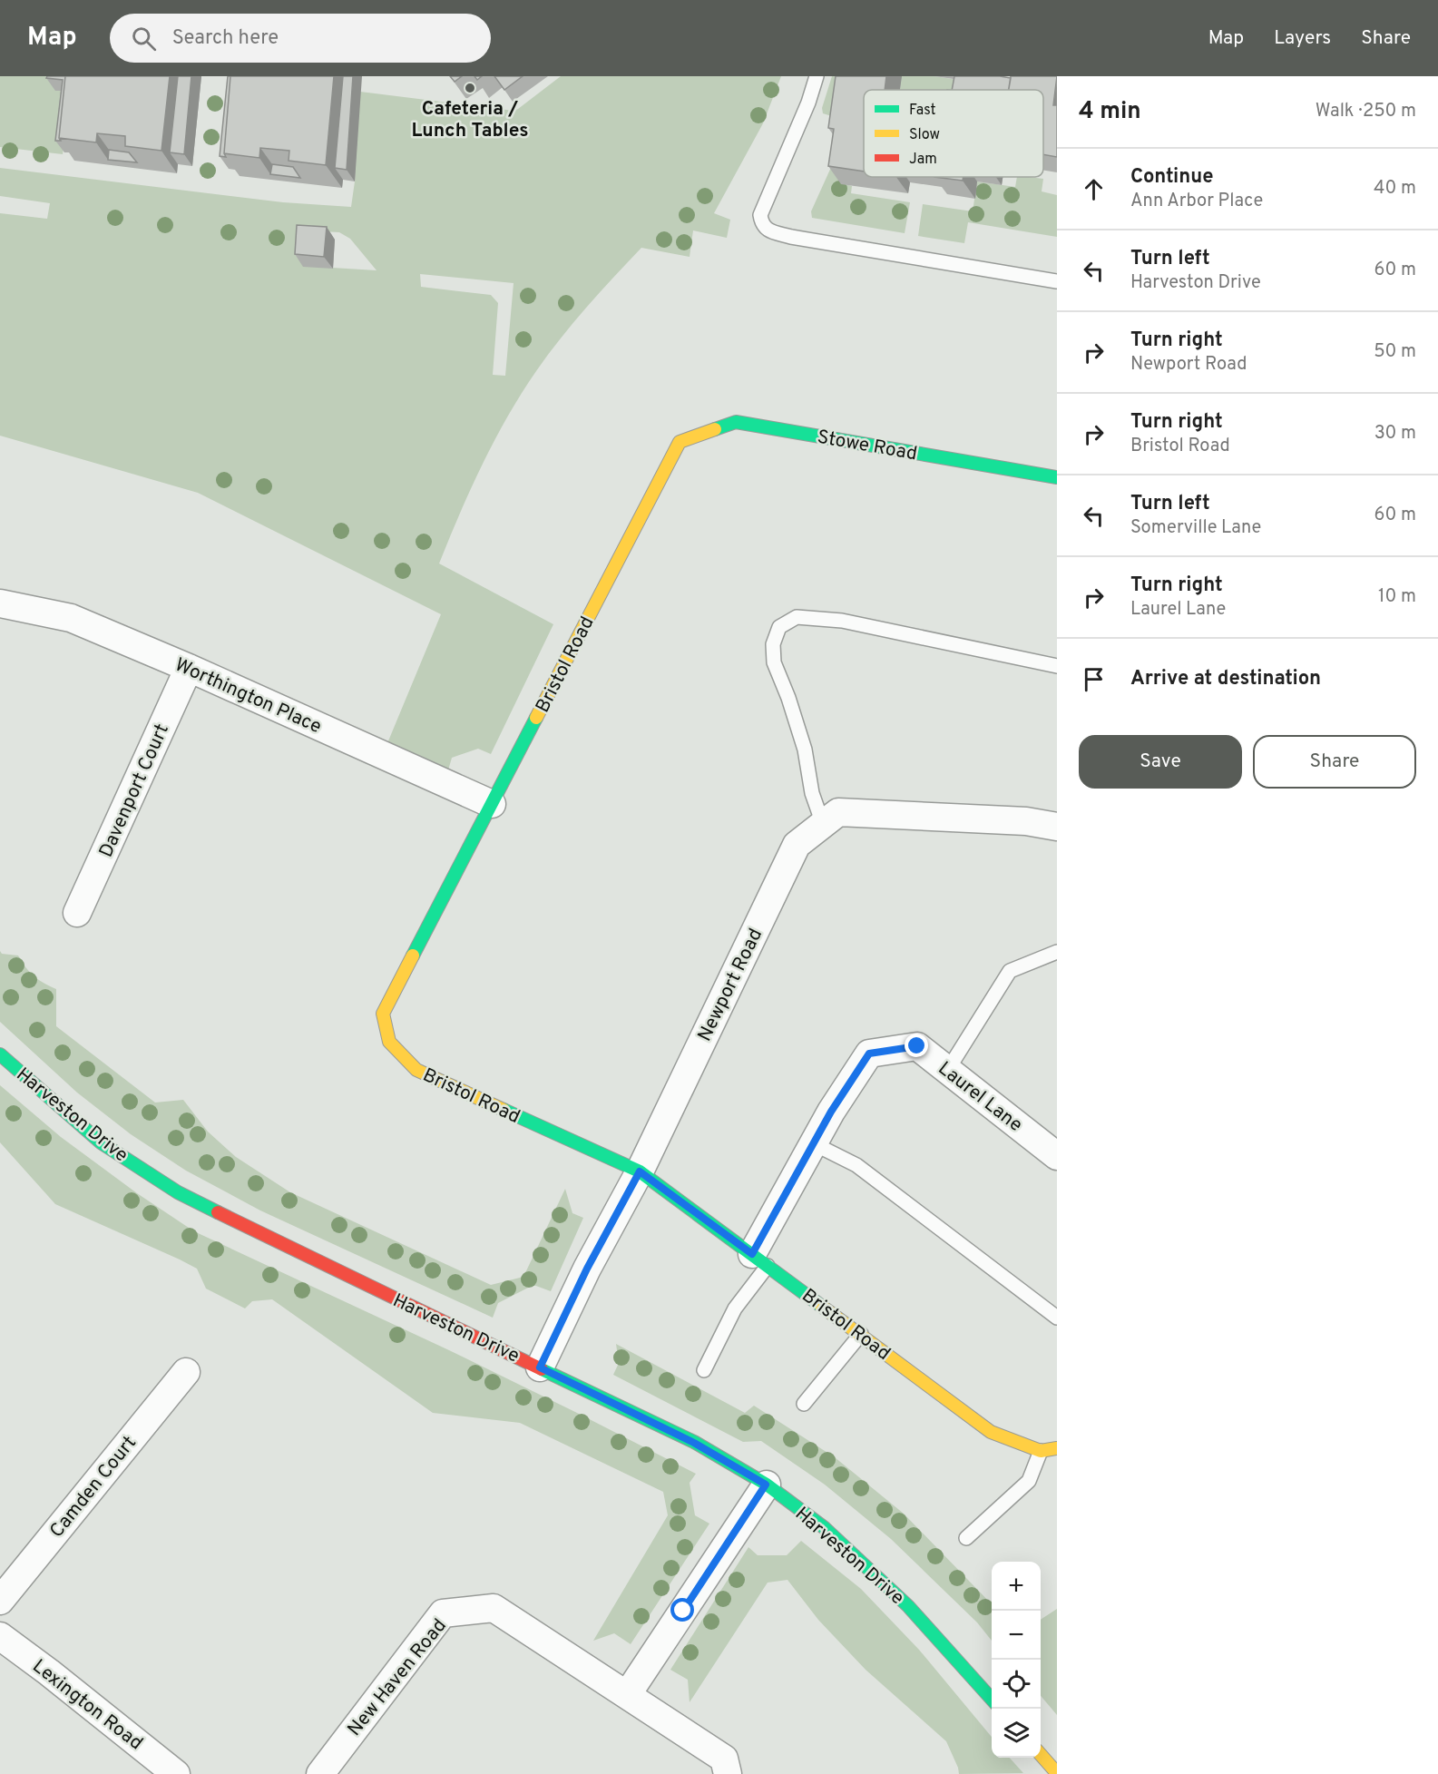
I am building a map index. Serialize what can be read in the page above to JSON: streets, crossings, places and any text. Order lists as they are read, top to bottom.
{
  "streets": {
    "street": [
      "Stowe Road",
      "Bristol Road",
      "Worthington Place",
      "Davenport Court",
      "Newport Road",
      "Laurel Lane",
      "Harveston Drive",
      "Camden Court",
      "New Haven Road",
      "Lexington Road"
    ]
  },
  "crossings": [
    ["Stowe Road", "Bristol Road"],
    ["Bristol Road", "Worthington Place"],
    ["Bristol Road", "Newport Road"],
    ["Worthington Place", "Davenport Court"],
    ["Newport Road", "Harveston Drive"]
  ],
  "places": ["Cafeteria / Lunch Tables"],
  "legend": ["Fast", "Slow", "Jam"],
  "page": {
    "header": "Map",
    "search": "Search here",
    "nav": ["Map", "Layers", "Share"],
    "heading": ["4 min", "Walk · 250 m"],
    "list": [
      ["Continue", "Ann Arbor Place", "40 m"],
      ["Turn left", "Harveston Drive", "60 m"],
      ["Turn right", "Newport Road", "50 m"],
      ["Turn right", "Bristol Road", "30 m"],
      ["Turn left", "Somerville Lane", "60 m"],
      ["Turn right", "Laurel Lane", "10 m"],
      "Arrive at destination"
    ],
    "buttons": ["Save", "Share"],
    "map_buttons": ["+", "−"]
  }
}
